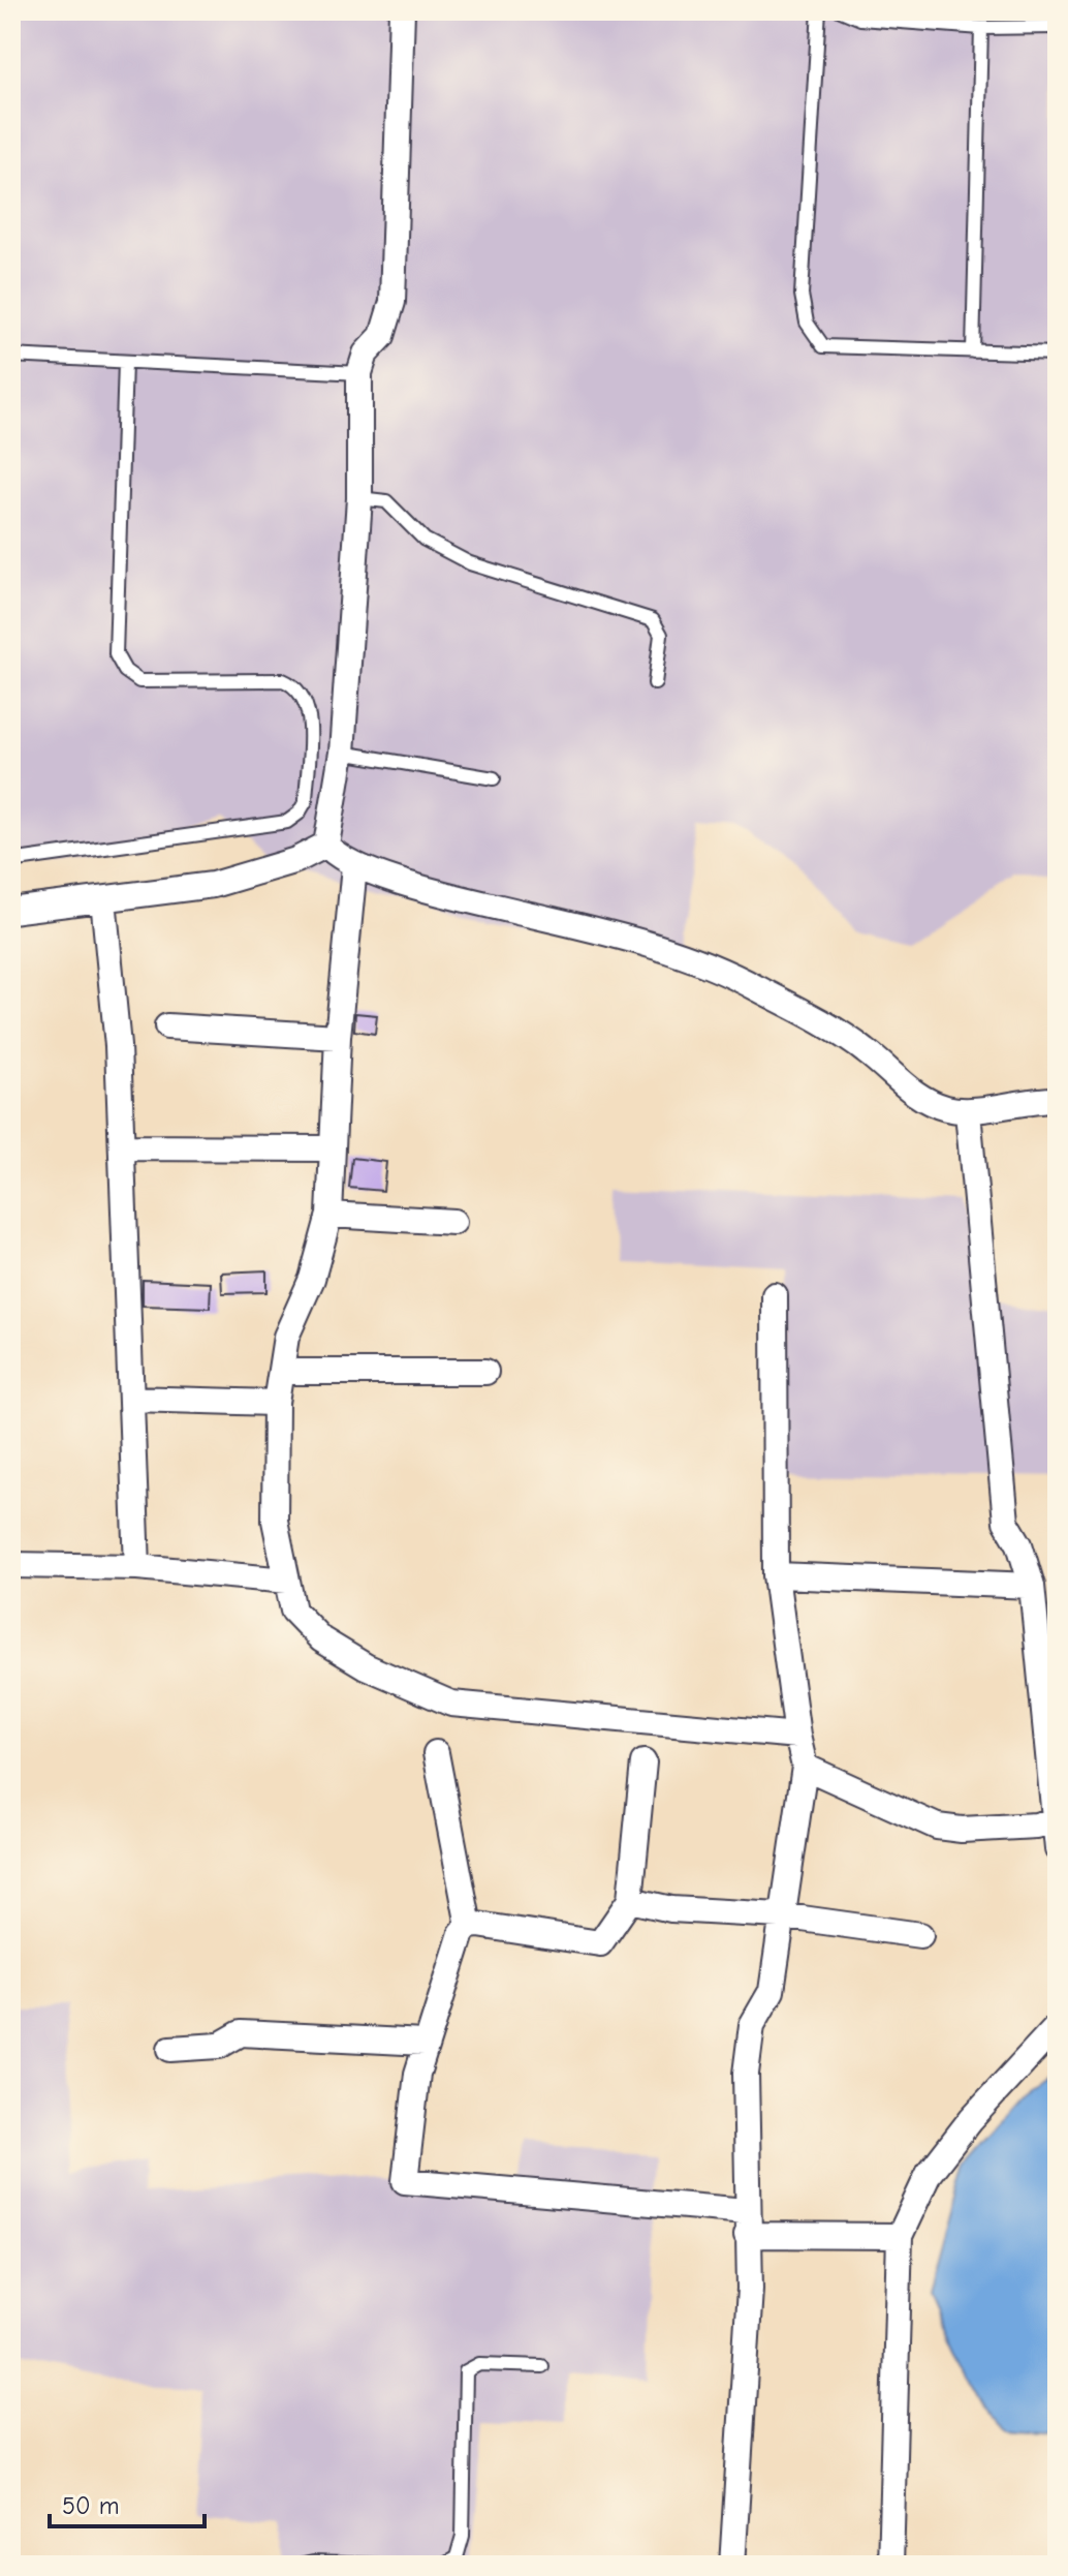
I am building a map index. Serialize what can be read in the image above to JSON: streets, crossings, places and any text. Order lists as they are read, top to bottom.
{
  "scale_bar": "50 m"
}
